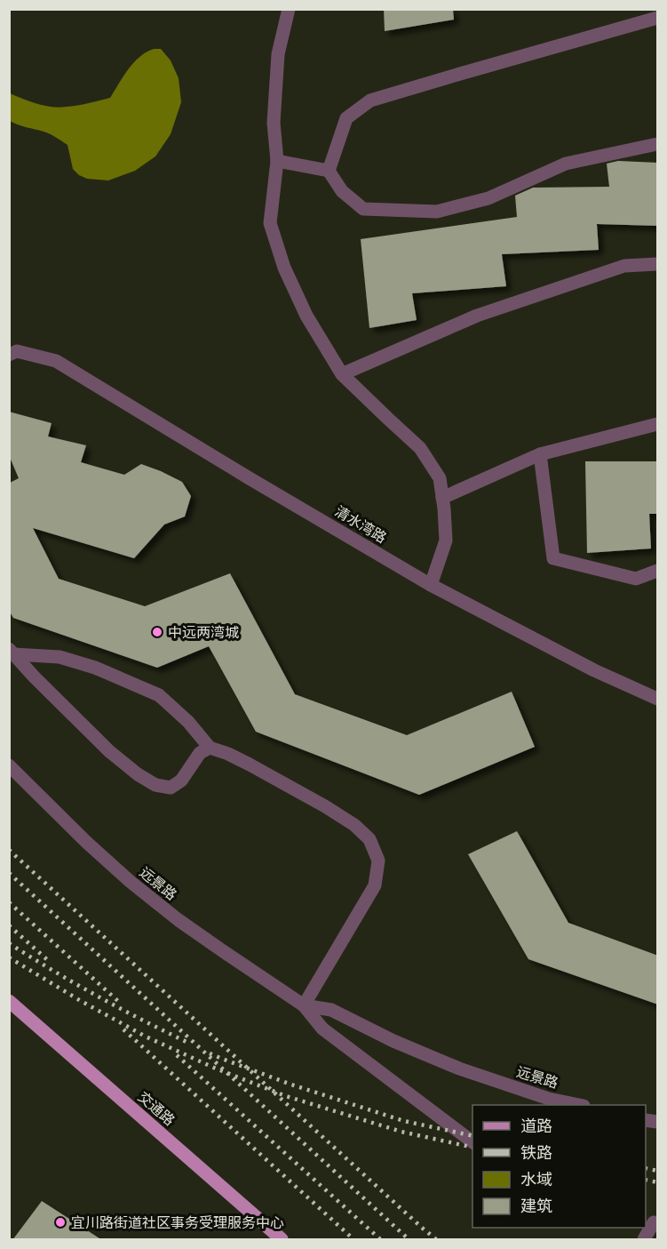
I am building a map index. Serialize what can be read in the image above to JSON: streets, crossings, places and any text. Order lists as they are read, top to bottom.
{
  "streets": {
    "main road": ["交通路"],
    "street": ["清水湾路", "远景路"]
  },
  "places": ["中远两湾城", "宜川路街道社区事务受理服务中心"],
  "legend": [
    "道路",
    "铁路",
    "水域",
    "建筑"
  ]
}
